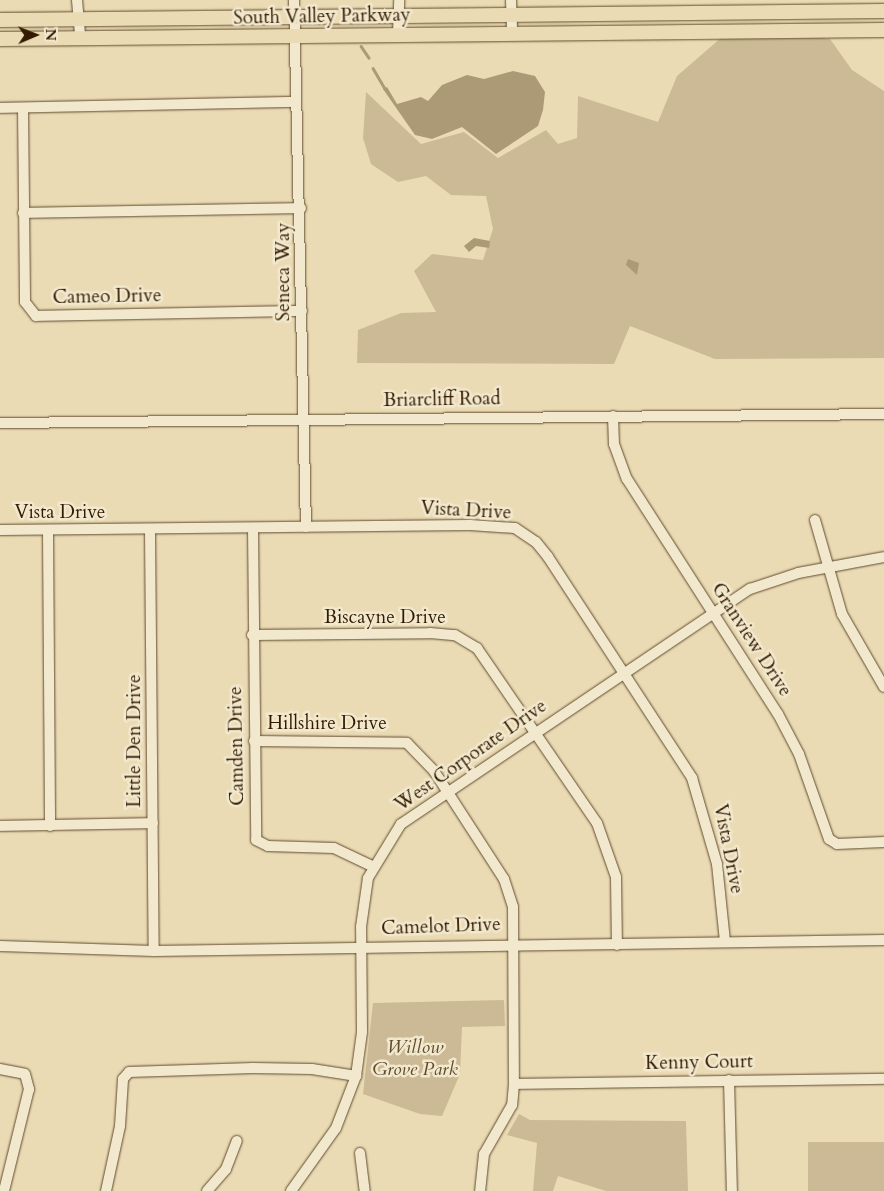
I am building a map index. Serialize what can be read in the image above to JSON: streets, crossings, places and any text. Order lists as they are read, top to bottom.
{
  "streets": {
    "main road": ["South Valley Parkway"],
    "street": [
      "Seneca Way",
      "Cameo Drive",
      "Briarcliff Road",
      "Vista Drive",
      "Biscayne Drive",
      "Granview Drive",
      "Hillshire Drive",
      "Little Den Drive",
      "Camden Drive",
      "West Corporate Drive",
      "Camelot Drive",
      "Kenny Court"
    ]
  },
  "crossings": [
    ["South Valley Parkway", "Seneca Way"],
    ["Seneca Way", "Cameo Drive"],
    ["Seneca Way", "Briarcliff Road"],
    ["Seneca Way", "Vista Drive"],
    ["Briarcliff Road", "Granview Drive"],
    ["Vista Drive", "Little Den Drive"],
    ["Vista Drive", "Camden Drive"],
    ["Vista Drive", "West Corporate Drive"],
    ["Vista Drive", "Camelot Drive"],
    ["Biscayne Drive", "Camden Drive"],
    ["Biscayne Drive", "West Corporate Drive"],
    ["Biscayne Drive", "Camelot Drive"],
    ["Granview Drive", "West Corporate Drive"],
    ["Hillshire Drive", "Camden Drive"],
    ["Hillshire Drive", "West Corporate Drive"],
    ["Hillshire Drive", "Camelot Drive"],
    ["Hillshire Drive", "Kenny Court"],
    ["Little Den Drive", "Camelot Drive"],
    ["Camden Drive", "West Corporate Drive"],
    ["West Corporate Drive", "Camelot Drive"]
  ],
  "parks": ["Willow Grove Park"],
  "north": "right"
}
